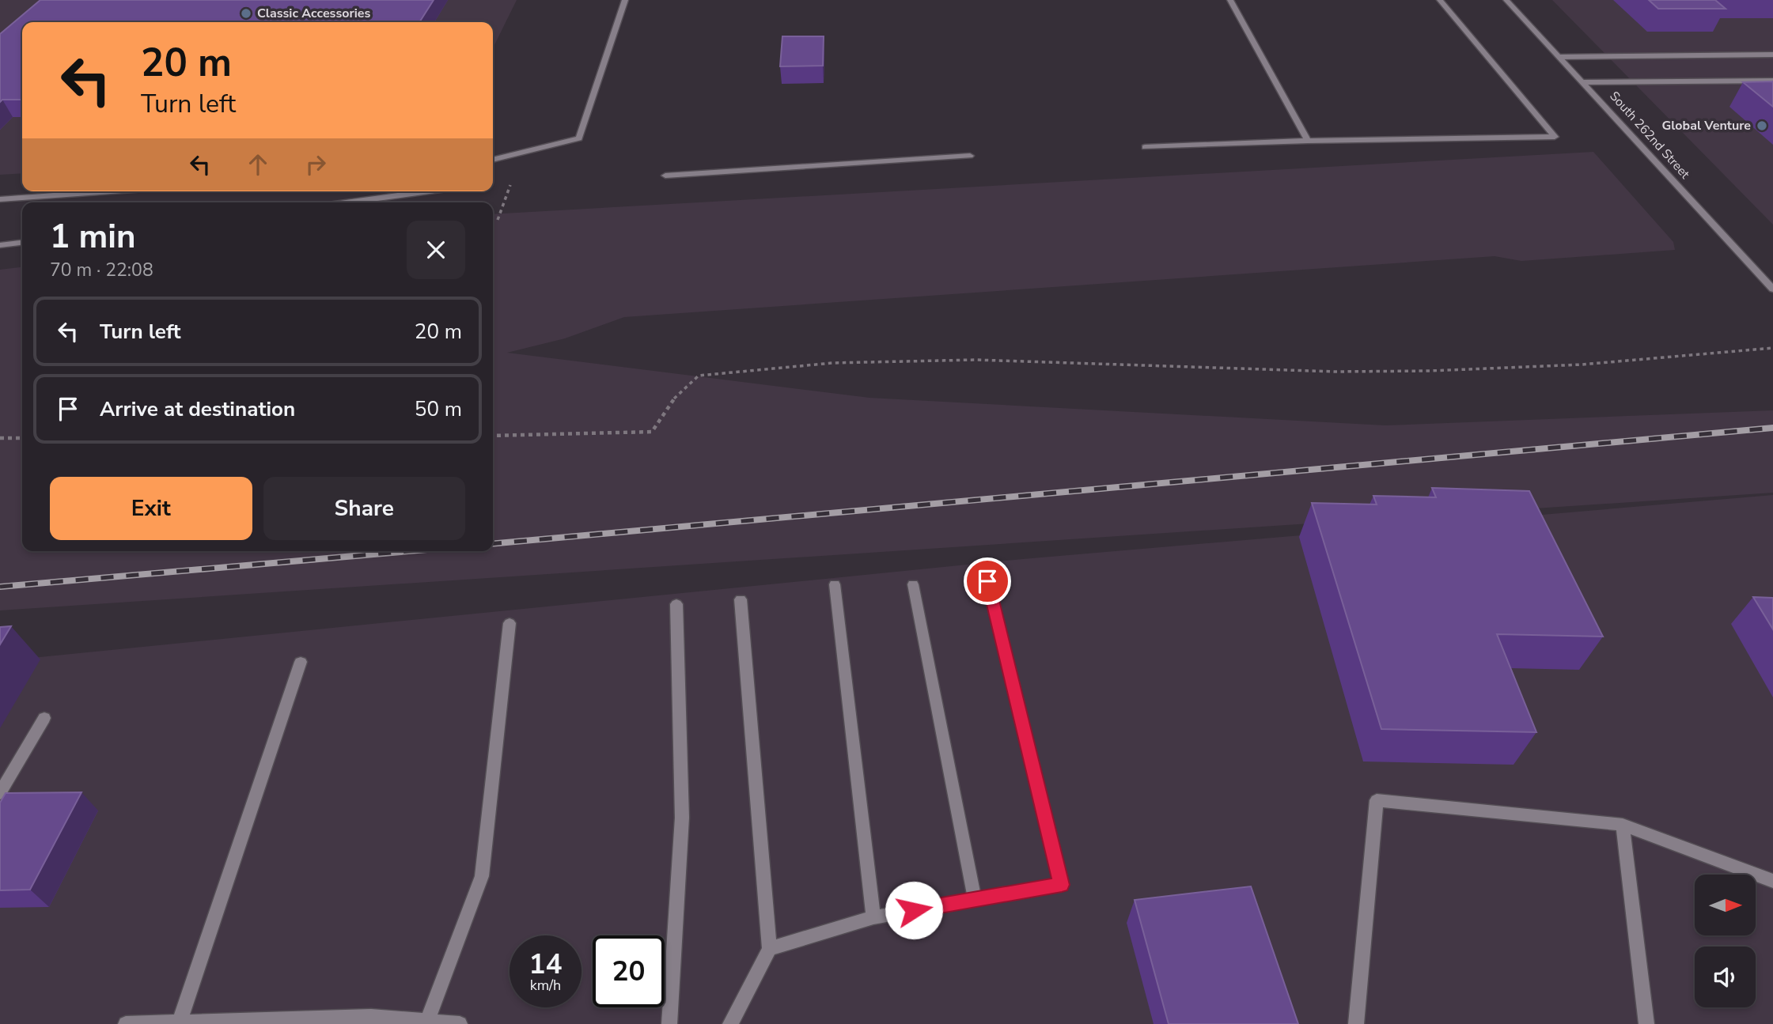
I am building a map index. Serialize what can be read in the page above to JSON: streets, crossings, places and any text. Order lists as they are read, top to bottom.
{
  "streets": {
    "street": ["South 262nd Street"]
  },
  "places": ["Classic Accessories", "Global Venture"],
  "north": "right",
  "page": {
    "turn": ["20 m", "Turn left"],
    "heading": ["1 min", "70 m · 22:08"],
    "list": [
      {
        "name": "Turn left",
        "value": "20 m"
      },
      {
        "name": "Arrive at destination",
        "value": "50 m"
      }
    ],
    "buttons": ["Exit", "Share"],
    "speed": "14 km/h",
    "limit": "20"
  }
}
